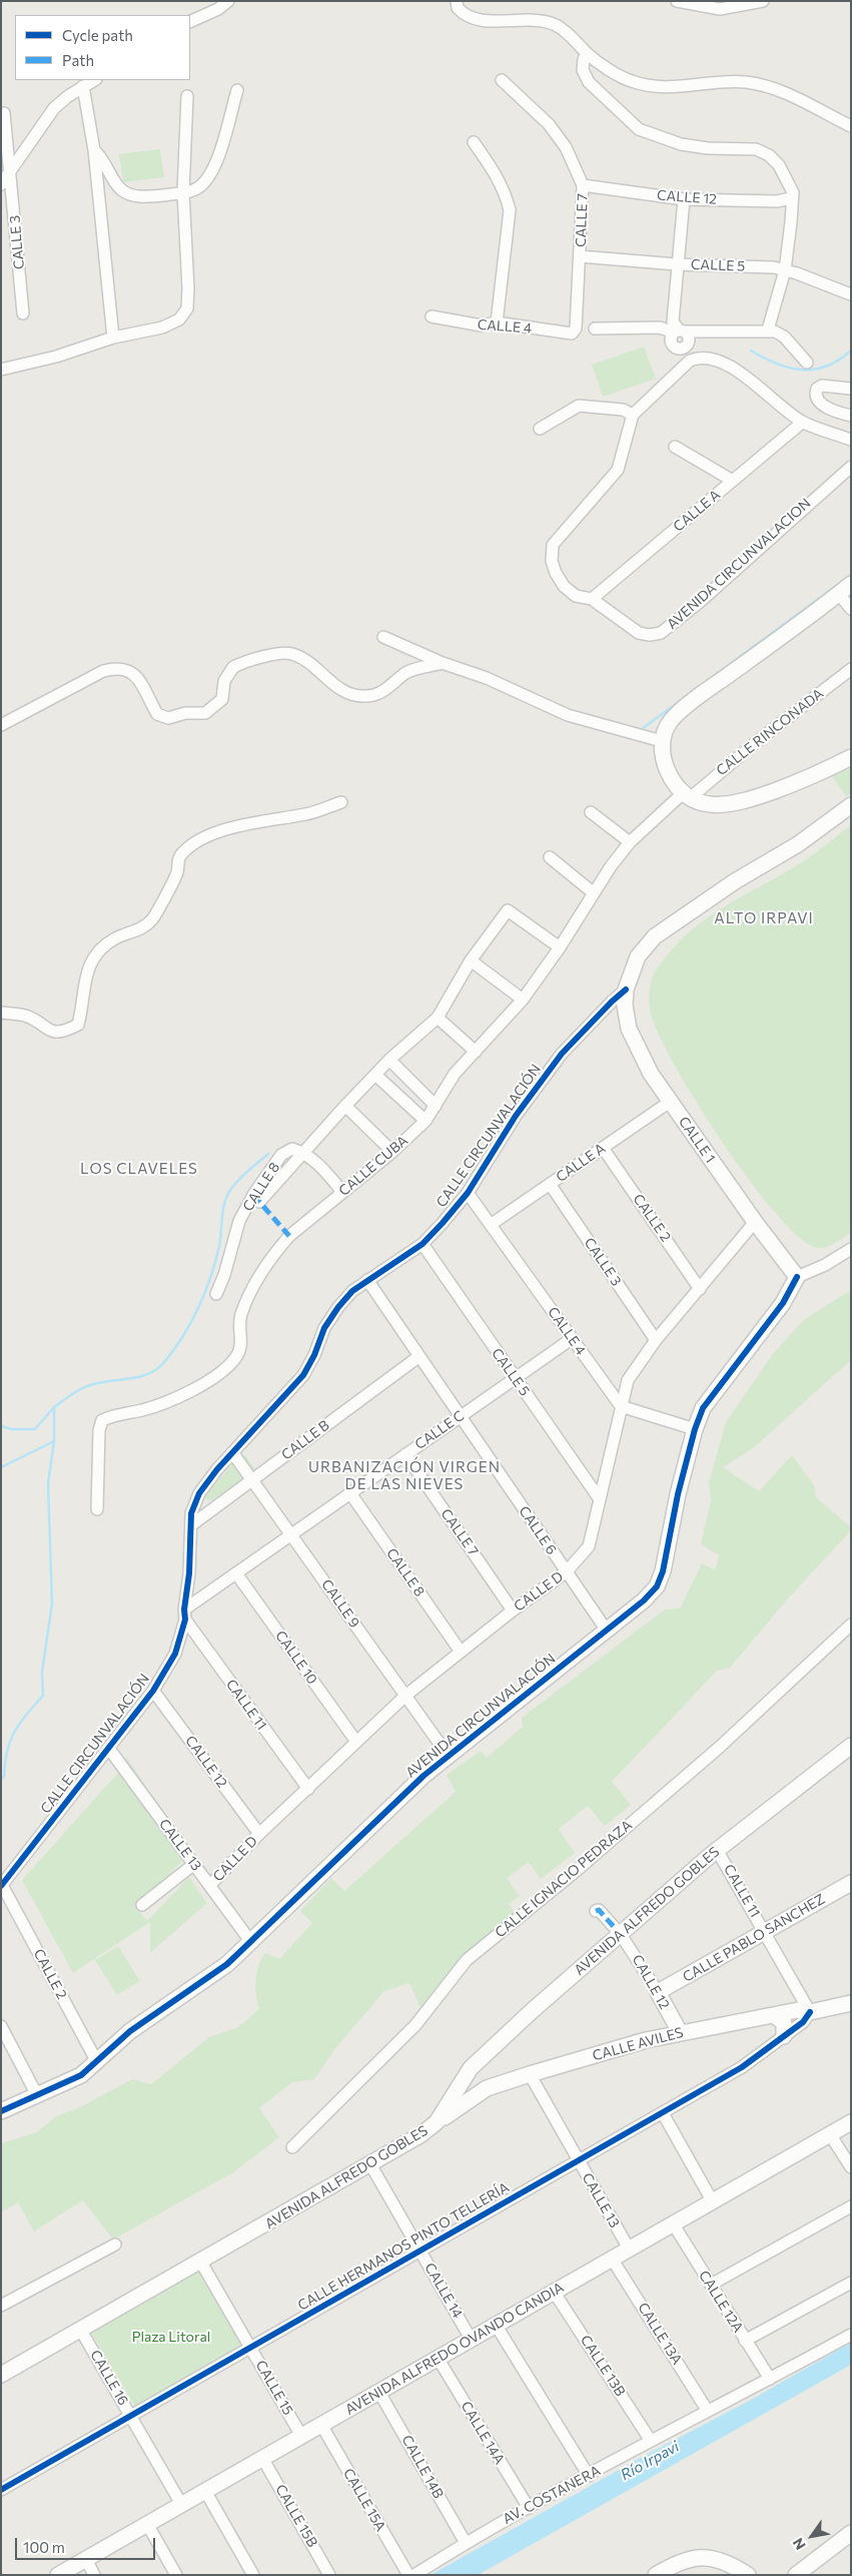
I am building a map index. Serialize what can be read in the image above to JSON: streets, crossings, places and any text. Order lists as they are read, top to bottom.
{
  "streets": {
    "street": [
      "CALLE 12",
      "CALLE 7",
      "CALLE 3",
      "CALLE 5",
      "CALLE 4",
      "CALLE A",
      "AVENIDA CIRCUNVALACION",
      "CALLE RINCONADA",
      "CALLE CIRCUNVALACIÓN",
      "CALLE 1",
      "CALLE CUBA",
      "CALLE 8",
      "CALLE 2",
      "CALLE C",
      "CALLE B",
      "CALLE 6",
      "CALLE D",
      "CALLE 9",
      "CALLE 10",
      "CALLE 11",
      "AVENIDA CIRCUNVALACIÓN",
      "CALLE 13",
      "CALLE IGNACIO PEDRAZA",
      "AVENIDA ALFREDO GOBLES",
      "CALLE PABLO SANCHEZ",
      "CALLE AVILES",
      "CALLE HERMANOS PINTO TELLERÍA",
      "CALLE 14",
      "CALLE 12A",
      "CALLE 13A",
      "AVENIDA ALFREDO OVANDO CANDIA",
      "CALLE 13B",
      "CALLE 16",
      "CALLE 15",
      "CALLE 14A",
      "CALLE 14B",
      "AV. COSTANERA",
      "CALLE 15A",
      "CALLE 15B"
    ]
  },
  "crossings": [
    ["CALLE 12", "CALLE 7"],
    ["CALLE 12", "CALLE CIRCUNVALACIÓN"],
    ["CALLE 12", "CALLE D"],
    ["CALLE 12", "AVENIDA ALFREDO GOBLES"],
    ["CALLE 12", "CALLE PABLO SANCHEZ"],
    ["CALLE 12", "CALLE AVILES"],
    ["CALLE 7", "CALLE 5"],
    ["CALLE 7", "CALLE 4"],
    ["CALLE 7", "CALLE C"],
    ["CALLE 7", "CALLE D"],
    ["CALLE 3", "CALLE A"],
    ["CALLE 3", "CALLE D"],
    ["CALLE 5", "CALLE CIRCUNVALACIÓN"],
    ["CALLE 5", "CALLE C"],
    ["CALLE 5", "CALLE D"],
    ["CALLE 4", "CALLE A"],
    ["CALLE 4", "CALLE CIRCUNVALACIÓN"],
    ["CALLE 4", "CALLE C"],
    ["CALLE 4", "CALLE D"],
    ["CALLE A", "AVENIDA CIRCUNVALACION"],
    ["CALLE A", "CALLE 1"],
    ["CALLE A", "CALLE 2"],
    ["CALLE RINCONADA", "CALLE CUBA"],
    ["CALLE CIRCUNVALACIÓN", "CALLE 1"],
    ["CALLE CIRCUNVALACIÓN", "CALLE 2"],
    ["CALLE CIRCUNVALACIÓN", "CALLE C"],
    ["CALLE CIRCUNVALACIÓN", "CALLE B"],
    ["CALLE CIRCUNVALACIÓN", "CALLE 6"],
    ["CALLE CIRCUNVALACIÓN", "CALLE 9"],
    ["CALLE CIRCUNVALACIÓN", "CALLE 11"],
    ["CALLE CIRCUNVALACIÓN", "CALLE 13"],
    ["CALLE 1", "CALLE D"],
    ["CALLE 1", "AVENIDA CIRCUNVALACIÓN"],
    ["CALLE 8", "CALLE C"],
    ["CALLE 8", "CALLE D"],
    ["CALLE 2", "CALLE D"],
    ["CALLE 2", "AVENIDA CIRCUNVALACIÓN"],
    ["CALLE C", "CALLE 6"],
    ["CALLE C", "CALLE 9"],
    ["CALLE C", "CALLE 10"],
    ["CALLE C", "CALLE 11"],
    ["CALLE B", "CALLE 6"],
    ["CALLE B", "CALLE 9"],
    ["CALLE 6", "CALLE D"],
    ["CALLE 6", "AVENIDA CIRCUNVALACIÓN"],
    ["CALLE D", "CALLE 9"],
    ["CALLE D", "CALLE 10"],
    ["CALLE D", "CALLE 11"],
    ["CALLE D", "CALLE 13"],
    ["CALLE 9", "AVENIDA CIRCUNVALACIÓN"],
    ["CALLE 11", "AVENIDA ALFREDO GOBLES"],
    ["CALLE 11", "CALLE PABLO SANCHEZ"],
    ["CALLE 11", "CALLE AVILES"],
    ["CALLE 11", "CALLE HERMANOS PINTO TELLERÍA"],
    ["AVENIDA CIRCUNVALACIÓN", "CALLE 13"],
    ["CALLE 13", "CALLE AVILES"],
    ["CALLE 13", "CALLE HERMANOS PINTO TELLERÍA"],
    ["CALLE 13", "AVENIDA ALFREDO OVANDO CANDIA"],
    ["AVENIDA ALFREDO GOBLES", "CALLE AVILES"],
    ["AVENIDA ALFREDO GOBLES", "CALLE 14"],
    ["AVENIDA ALFREDO GOBLES", "CALLE 16"],
    ["AVENIDA ALFREDO GOBLES", "CALLE 15"],
    ["CALLE AVILES", "CALLE HERMANOS PINTO TELLERÍA"],
    ["CALLE HERMANOS PINTO TELLERÍA", "CALLE 14"],
    ["CALLE HERMANOS PINTO TELLERÍA", "CALLE 16"],
    ["CALLE HERMANOS PINTO TELLERÍA", "CALLE 15"],
    ["CALLE 14", "AVENIDA ALFREDO OVANDO CANDIA"],
    ["CALLE 12A", "AVENIDA ALFREDO OVANDO CANDIA"],
    ["CALLE 12A", "AV. COSTANERA"],
    ["CALLE 13A", "AVENIDA ALFREDO OVANDO CANDIA"],
    ["CALLE 13A", "AV. COSTANERA"],
    ["AVENIDA ALFREDO OVANDO CANDIA", "CALLE 13B"],
    ["AVENIDA ALFREDO OVANDO CANDIA", "CALLE 16"],
    ["AVENIDA ALFREDO OVANDO CANDIA", "CALLE 15"],
    ["AVENIDA ALFREDO OVANDO CANDIA", "CALLE 14A"],
    ["AVENIDA ALFREDO OVANDO CANDIA", "CALLE 14B"],
    ["AVENIDA ALFREDO OVANDO CANDIA", "CALLE 15A"],
    ["AVENIDA ALFREDO OVANDO CANDIA", "CALLE 15B"],
    ["CALLE 13B", "AV. COSTANERA"],
    ["CALLE 14A", "AV. COSTANERA"],
    ["CALLE 14B", "AV. COSTANERA"]
  ],
  "districts": ["ALTO IRPAVI", "LOS CLAVELES", "URBANIZACIÓN VIRGEN DE LAS NIEVES"],
  "water": ["Río Irpavi"],
  "parks": ["Plaza Litoral"],
  "legend": ["Cycle path", "Path"],
  "scale_bar": "100 m",
  "north": "bottom left"
}
